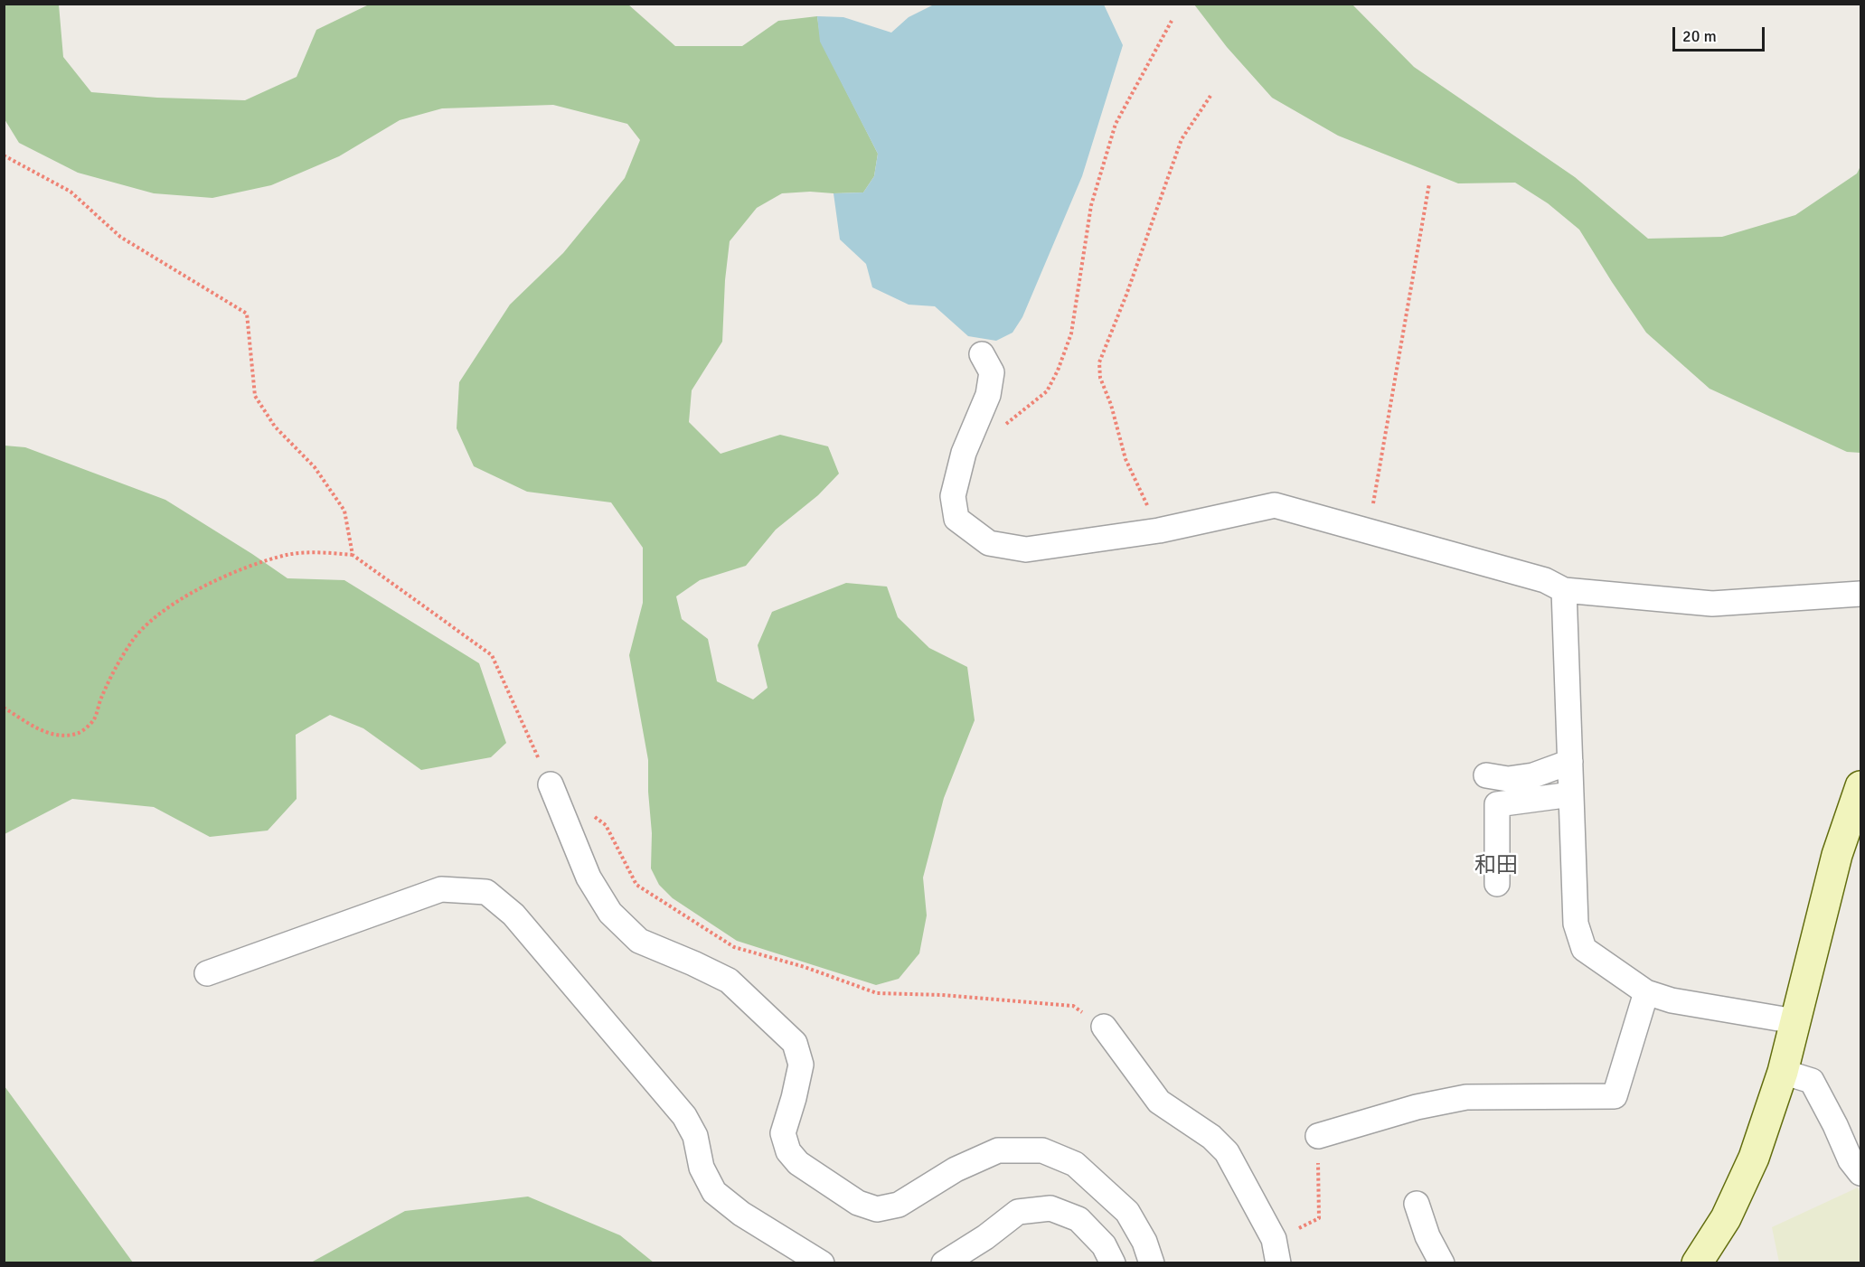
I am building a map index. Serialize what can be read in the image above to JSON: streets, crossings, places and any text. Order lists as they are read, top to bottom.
{
  "districts": ["和田"],
  "scale_bar": "20 m"
}
